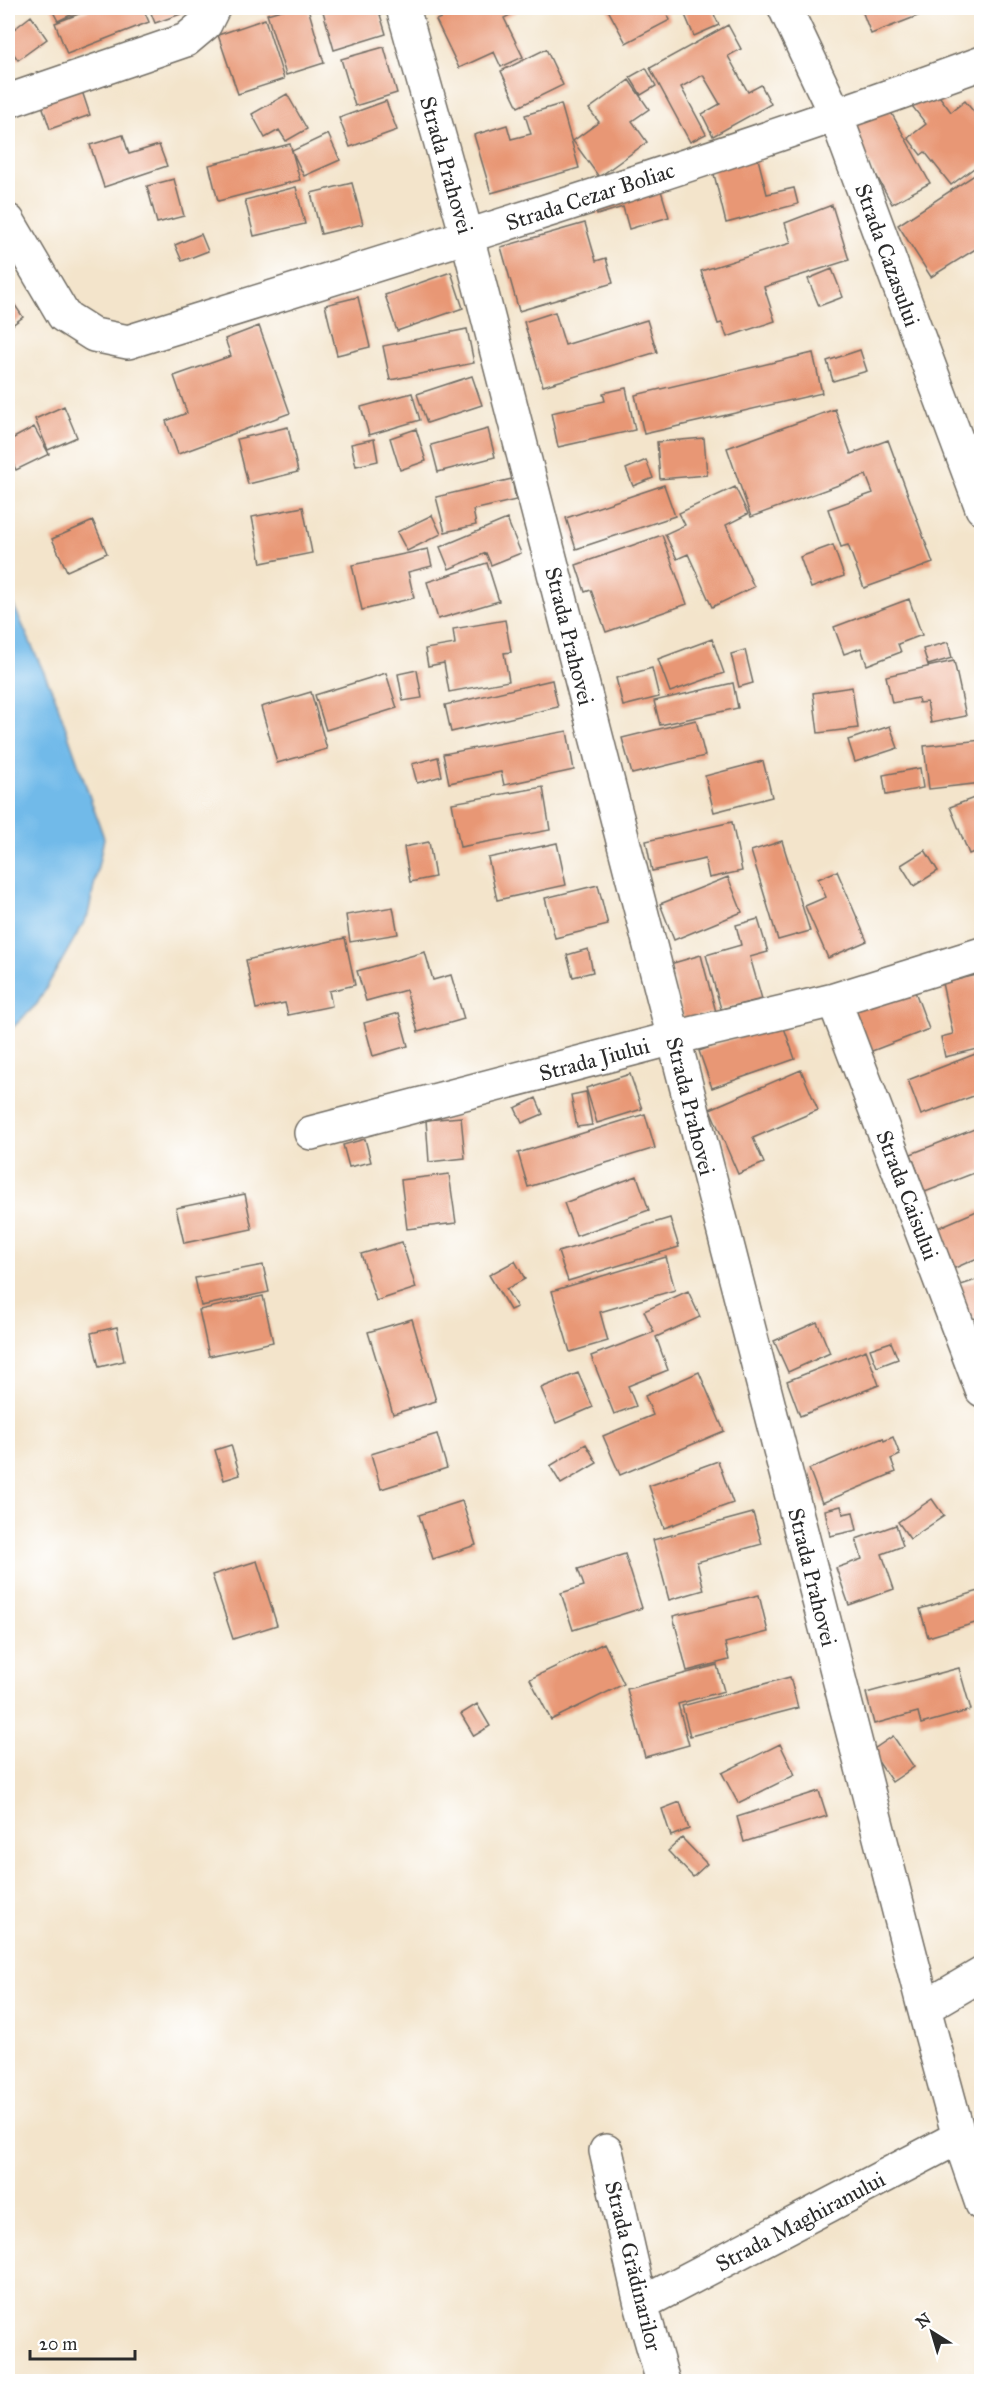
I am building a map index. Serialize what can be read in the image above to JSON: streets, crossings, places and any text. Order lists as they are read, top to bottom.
{
  "streets": {
    "street": [
      "Strada Prahovei",
      "Strada Cezar Boliac",
      "Strada Cazasului",
      "Strada Jiului",
      "Strada Caisului",
      "Strada Maghiranului",
      "Strada Grădinarilor"
    ]
  },
  "crossings": [
    ["Strada Prahovei", "Strada Cezar Boliac"],
    ["Strada Prahovei", "Strada Jiului"],
    ["Strada Prahovei", "Strada Maghiranului"],
    ["Strada Cezar Boliac", "Strada Cazasului"],
    ["Strada Jiului", "Strada Caisului"],
    ["Strada Maghiranului", "Strada Grădinarilor"]
  ],
  "scale_bar": "20 m",
  "north": "top left"
}
